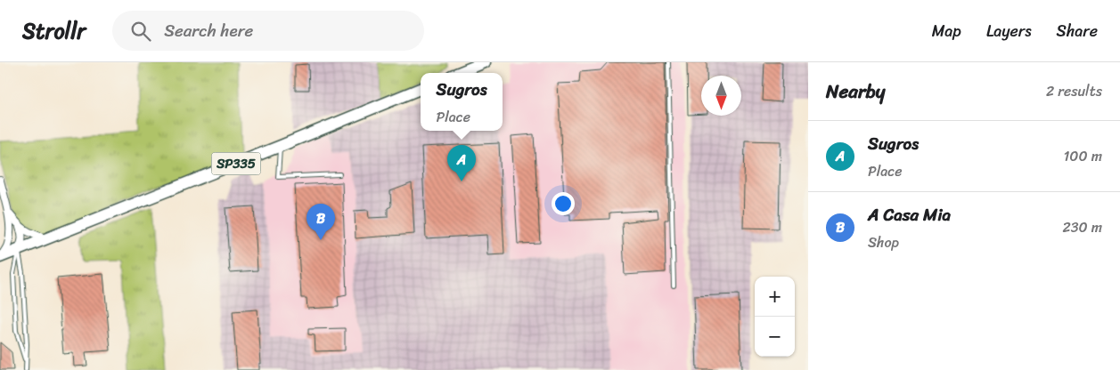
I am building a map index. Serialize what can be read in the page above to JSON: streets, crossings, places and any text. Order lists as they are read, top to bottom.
{
  "streets": {
    "main road": ["SP335"]
  },
  "north": "bottom",
  "page": {
    "header": "Strollr",
    "search": "Search here",
    "nav": ["Map", "Layers", "Share"],
    "heading": ["Nearby", "2 results"],
    "popup": ["Sugros", "Place"],
    "list": [
      {
        "mark": "A",
        "name": "Sugros",
        "note": "Place",
        "value": "100 m"
      },
      {
        "mark": "B",
        "name": "A Casa Mia",
        "note": "Shop",
        "value": "230 m"
      }
    ],
    "pins": ["A", "B"],
    "map_buttons": ["+", "−"]
  }
}
